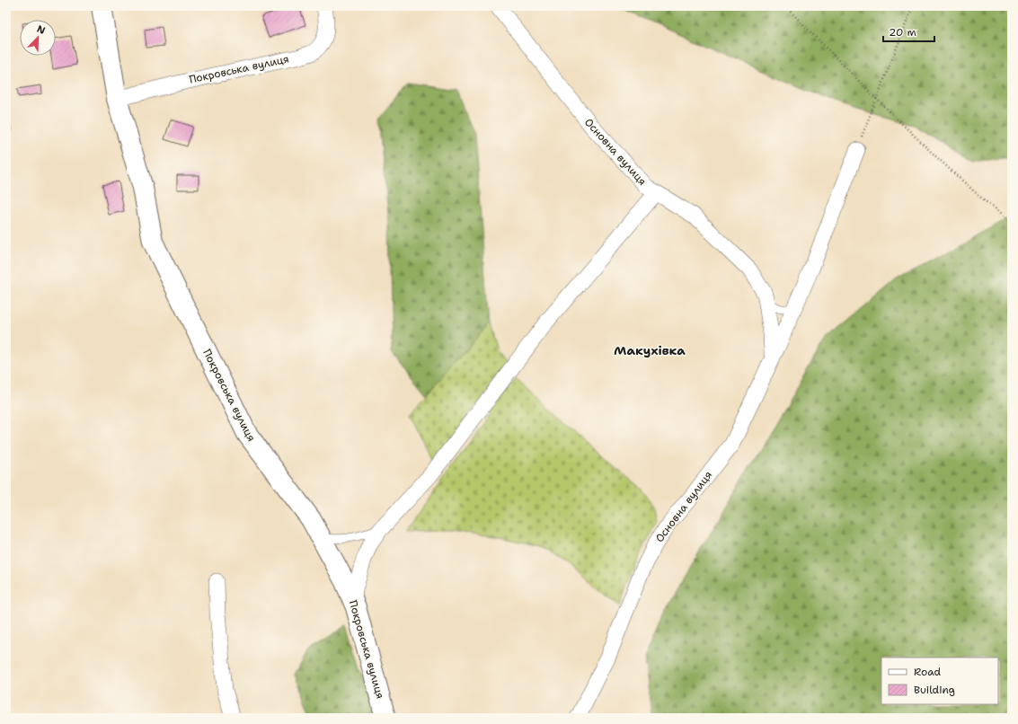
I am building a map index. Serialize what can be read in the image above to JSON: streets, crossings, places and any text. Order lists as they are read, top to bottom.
{
  "streets": {
    "street": ["Покровська вулиця", "Основна вулиця"]
  },
  "districts": ["Макухівка"],
  "legend": ["Road", "Building"],
  "scale_bar": "20 m",
  "north": "top right"
}
